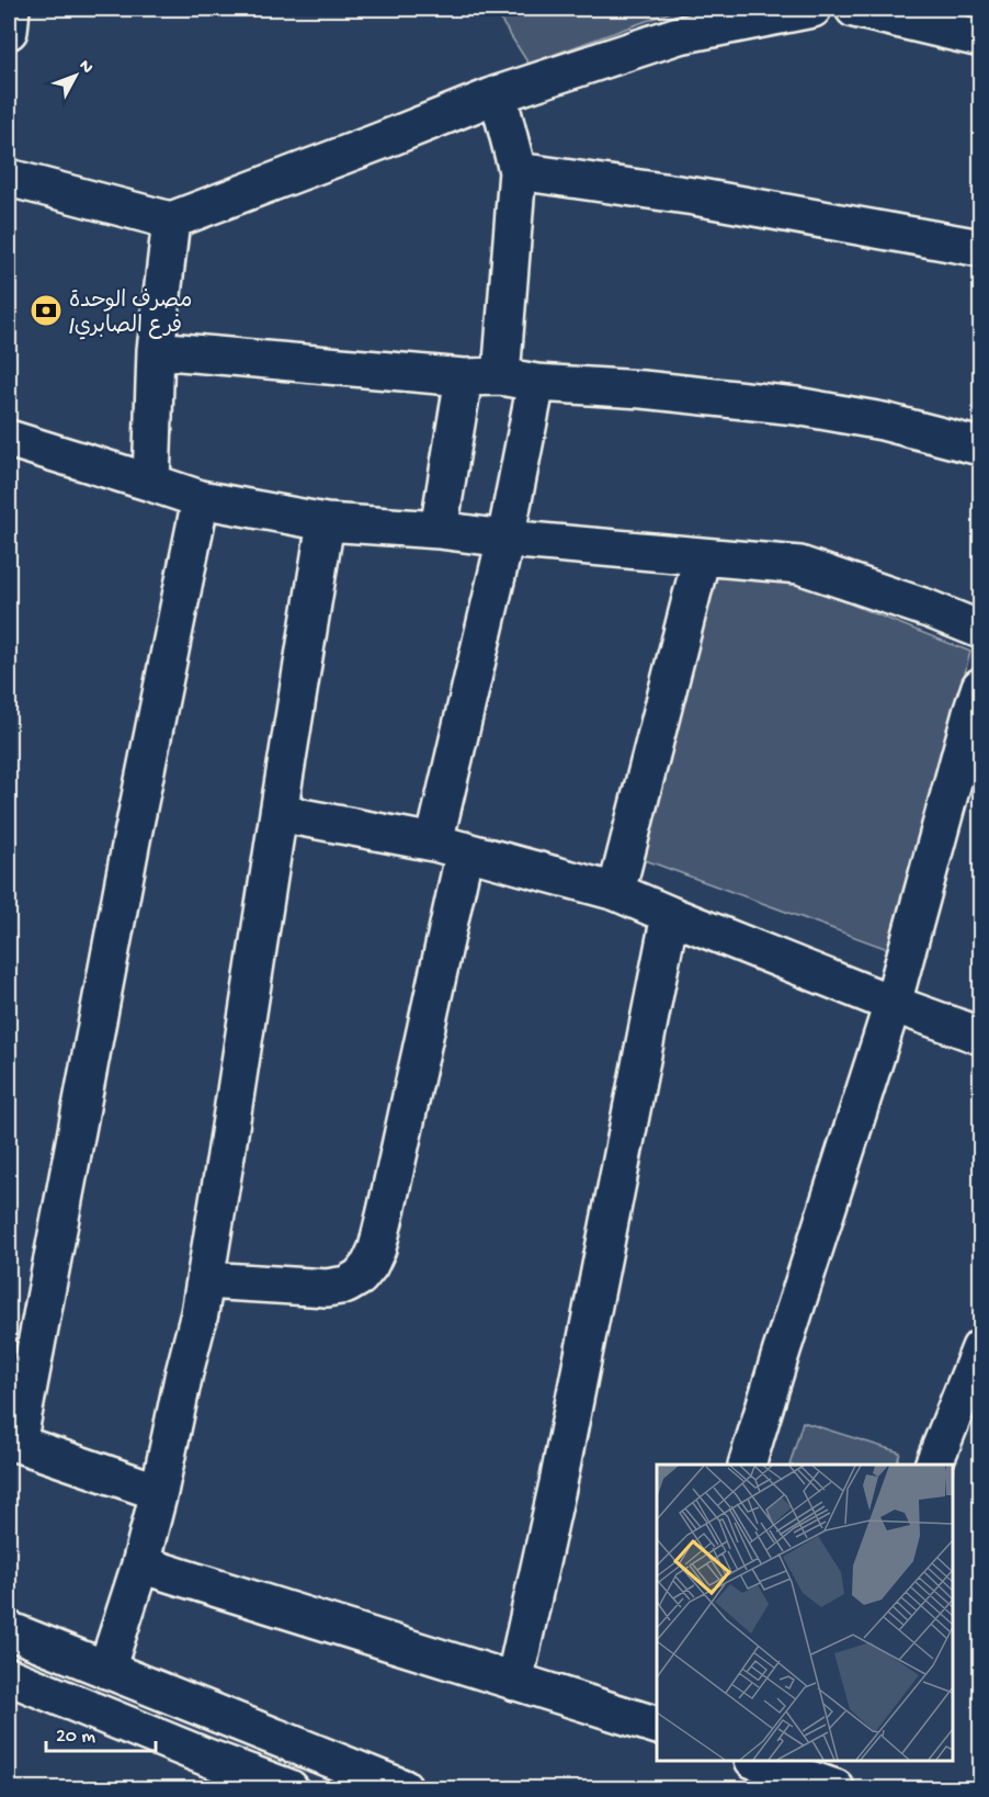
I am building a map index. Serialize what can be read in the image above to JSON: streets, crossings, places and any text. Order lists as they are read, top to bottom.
{
  "places": {
    "bank": ["مصرف الوحدة /فرع الصابري"]
  },
  "scale_bar": "20 m",
  "north": "top right"
}
